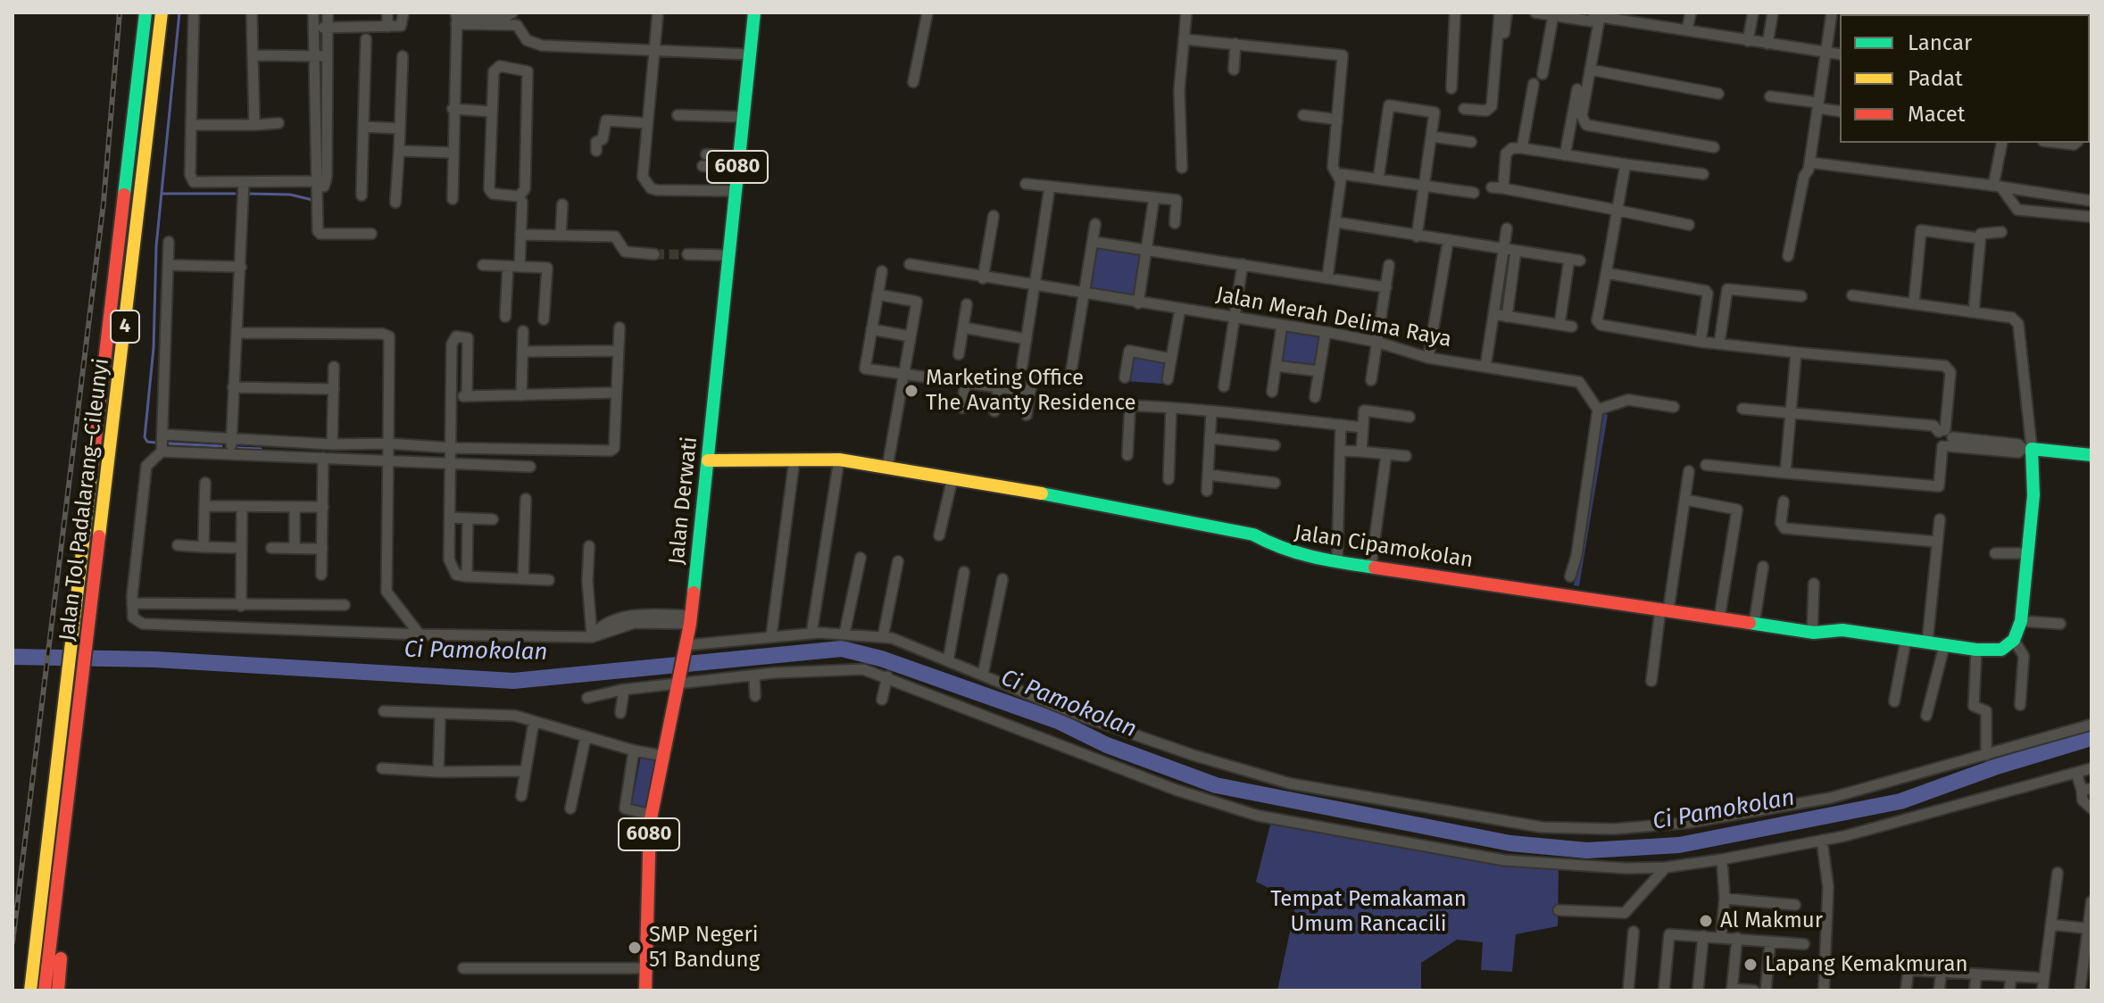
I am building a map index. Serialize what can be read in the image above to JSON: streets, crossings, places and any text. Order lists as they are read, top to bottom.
{
  "streets": {
    "main road": [
      "6080",
      "4",
      "Jalan Tol Padalarang–Cileunyi",
      "Jalan Derwati",
      "Jalan Cipamokolan"
    ],
    "street": ["Jalan Merah Delima Raya"]
  },
  "crossings": [
    ["Jalan Derwati", "Jalan Cipamokolan"]
  ],
  "water": ["Ci Pamokolan"],
  "parks": ["Tempat Pemakaman Umum Rancacili"],
  "places": [
    "Marketing Office The Avanty Residence",
    "Al Makmur",
    "SMP Negeri 51 Bandung",
    "Lapang Kemakmuran"
  ],
  "legend": ["Lancar", "Padat", "Macet"]
}
